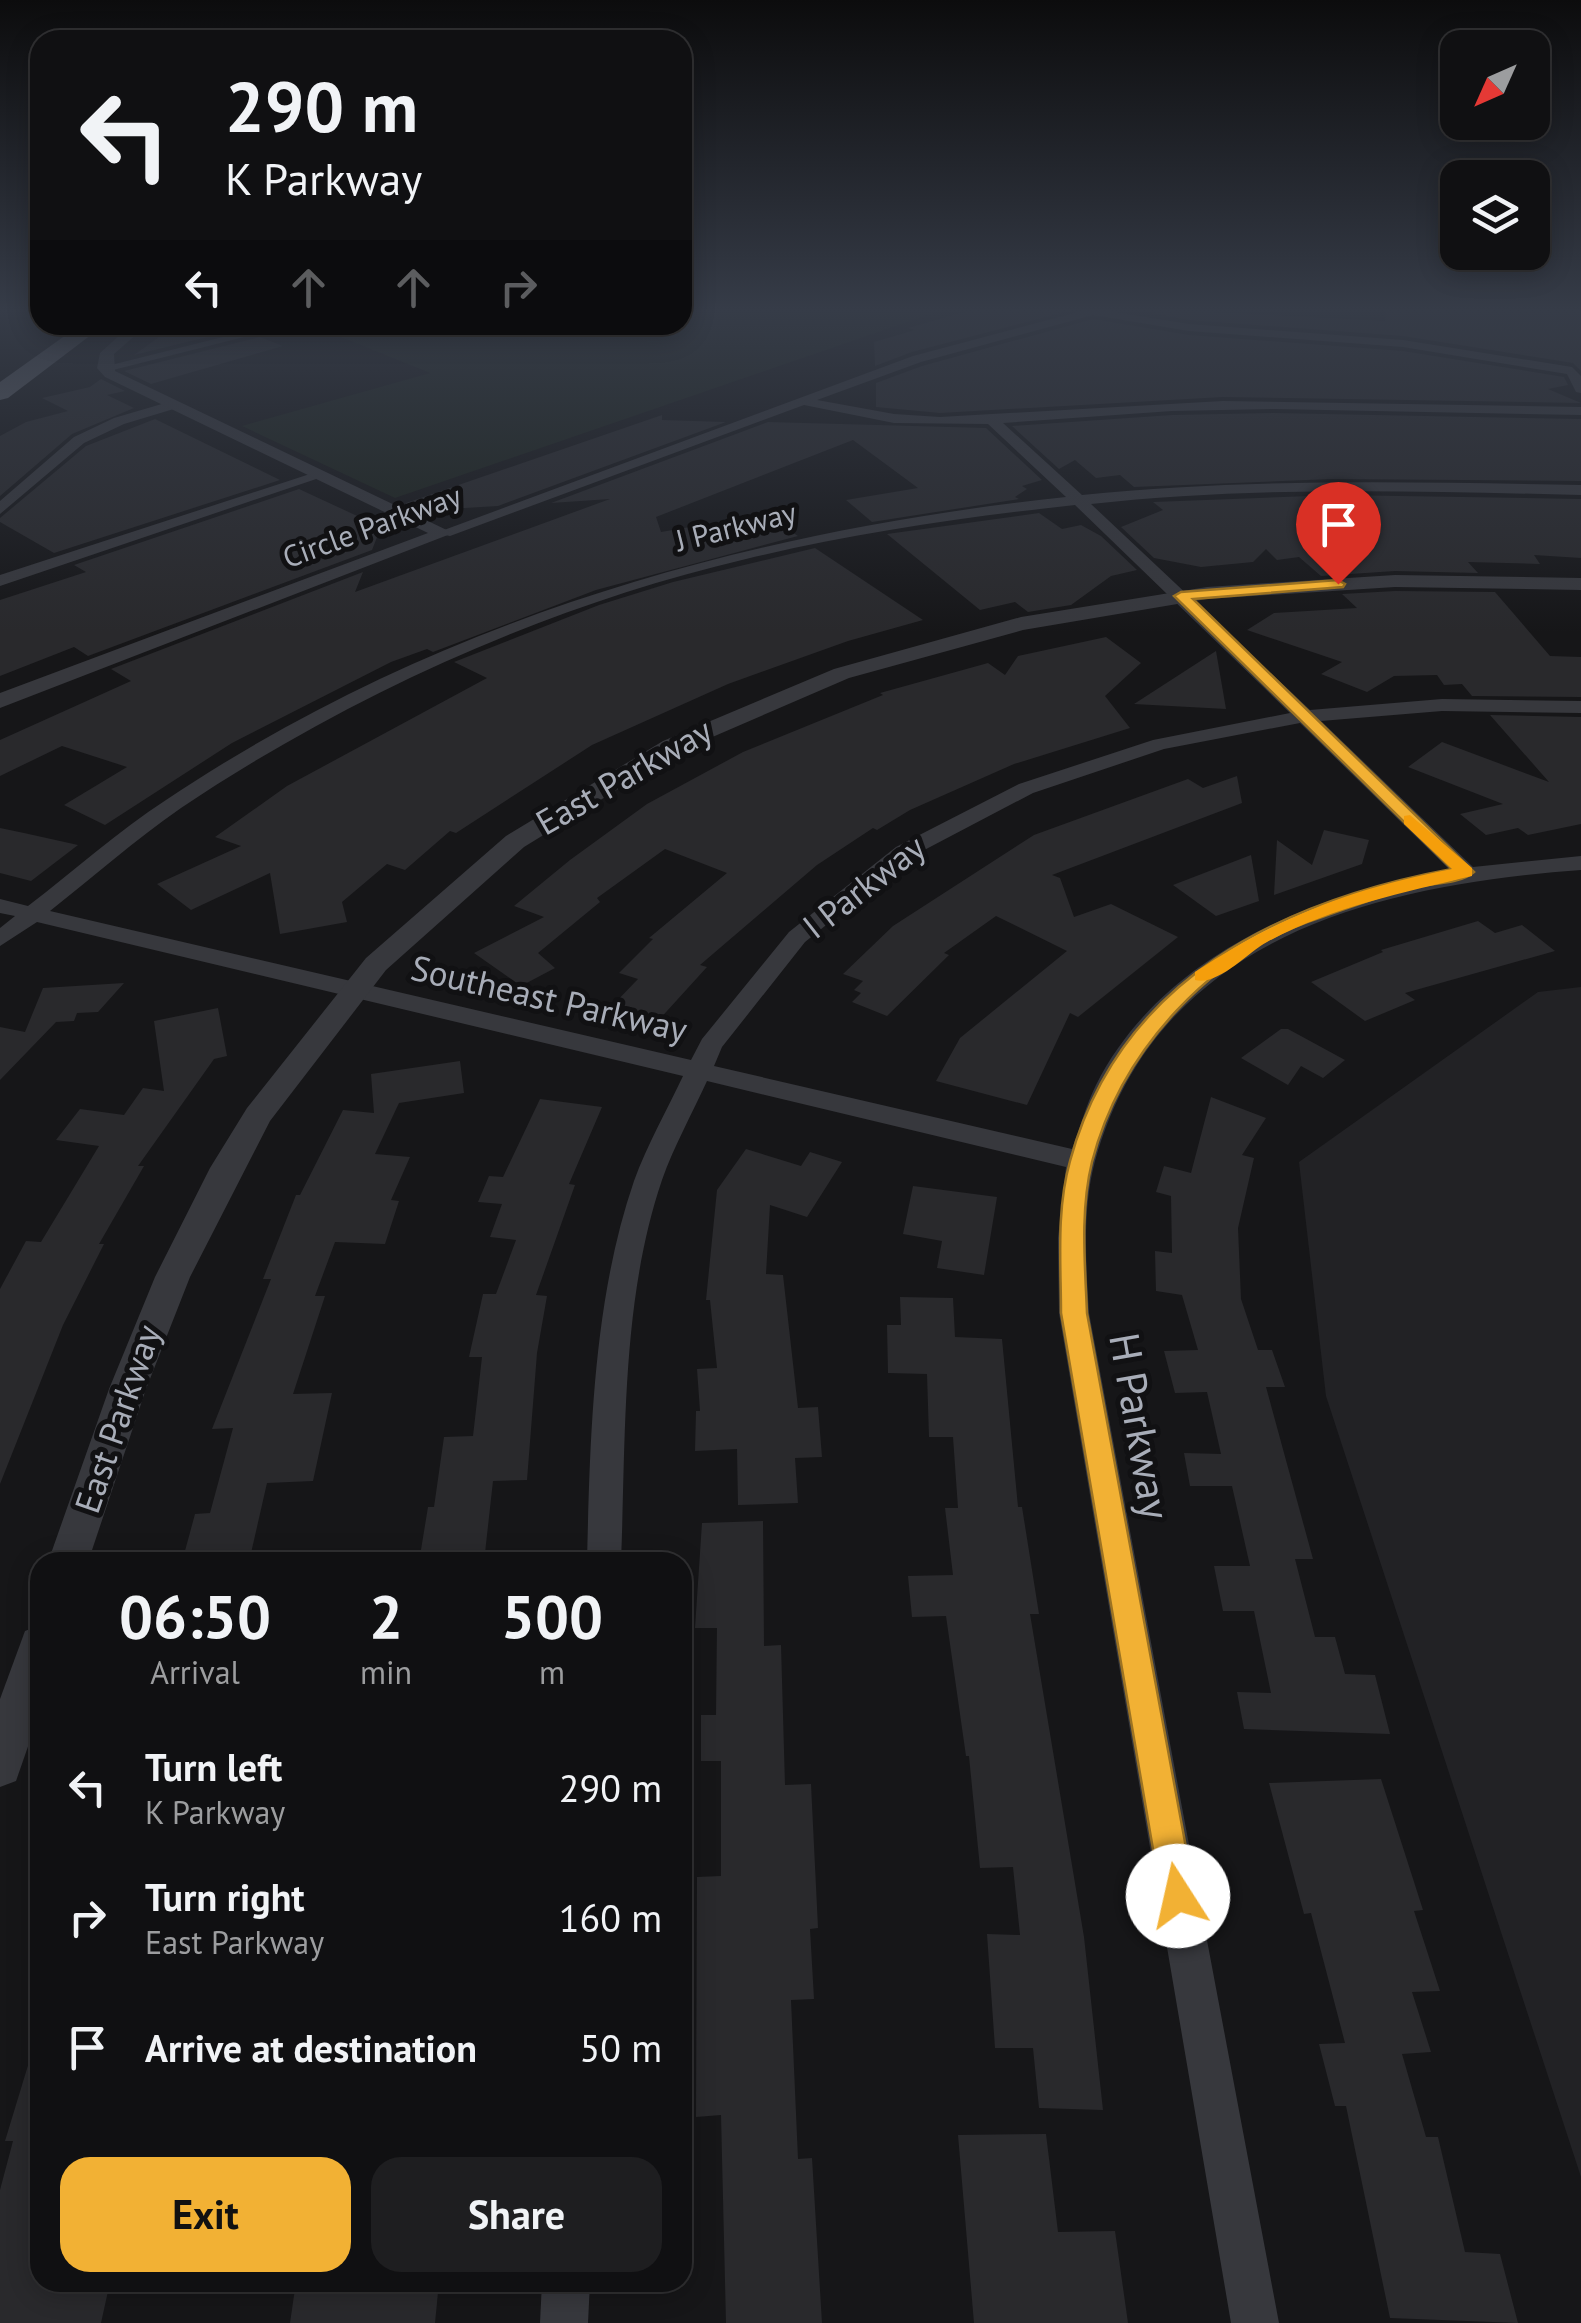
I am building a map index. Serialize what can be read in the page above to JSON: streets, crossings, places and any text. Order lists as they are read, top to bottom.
{
  "streets": {
    "street": [
      "Circle Parkway",
      "J Parkway",
      "East Parkway",
      "I Parkway",
      "Southeast Parkway",
      "H Parkway"
    ]
  },
  "crossings": [
    ["J Parkway", "Southeast Parkway"],
    ["East Parkway", "Southeast Parkway"],
    ["I Parkway", "Southeast Parkway"],
    ["Southeast Parkway", "H Parkway"]
  ],
  "north": "bottom left",
  "page": {
    "turn": ["290 m", "K Parkway"],
    "eta": [
      "06:50",
      "Arrival",
      "2",
      "min",
      "500",
      "m"
    ],
    "list": [
      {
        "name": "Turn left",
        "note": "K Parkway",
        "value": "290 m"
      },
      {
        "name": "Turn right",
        "note": "East Parkway",
        "value": "160 m"
      },
      {
        "name": "Arrive at destination",
        "value": "50 m"
      }
    ],
    "buttons": ["Exit", "Share"]
  }
}
